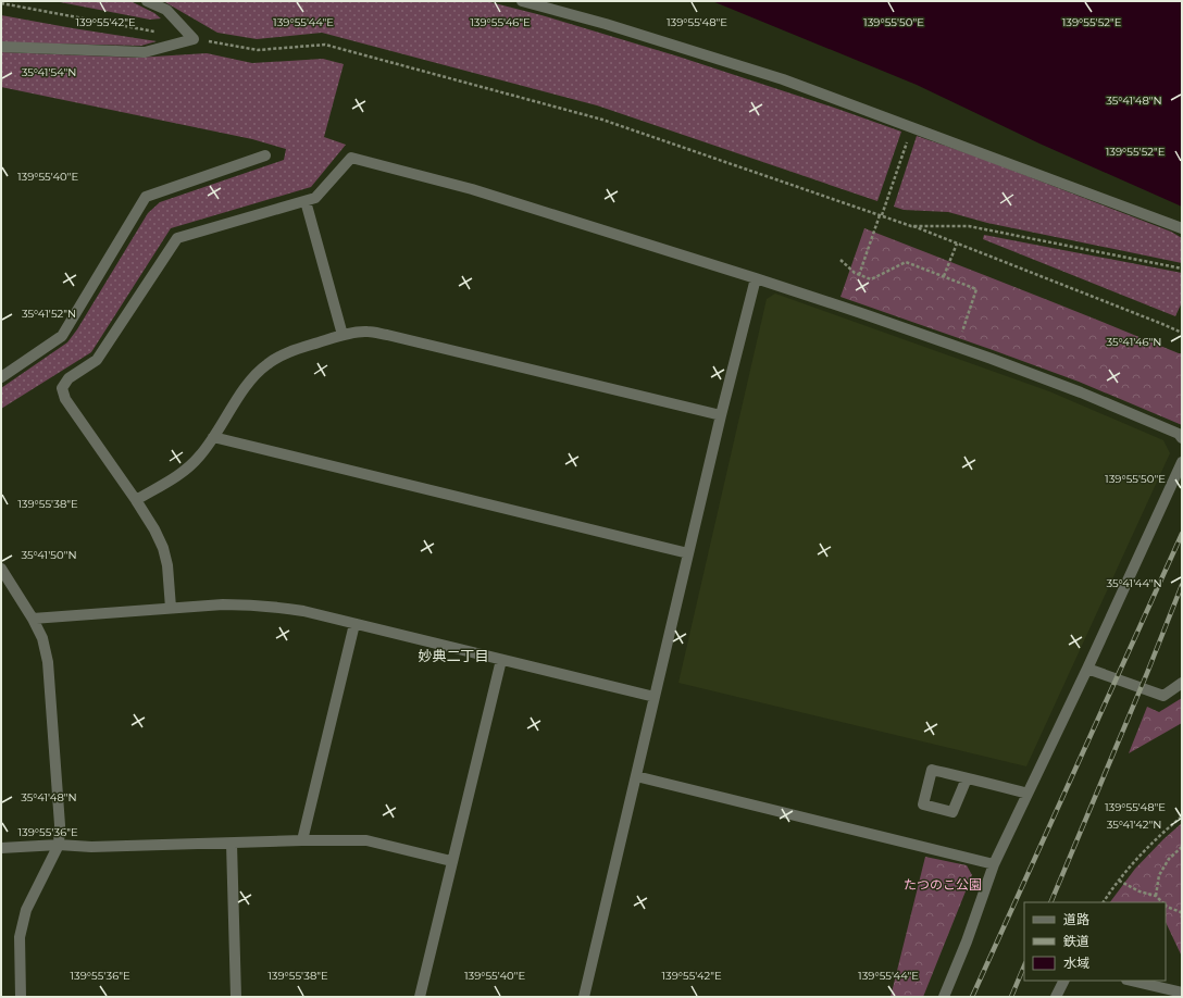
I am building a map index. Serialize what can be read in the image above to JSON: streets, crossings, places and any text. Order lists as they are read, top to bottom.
{
  "districts": ["妙典二丁目"],
  "parks": ["たつのこ公園"],
  "legend": ["道路", "鉄道", "水域"],
  "coordinates": [
    "139°55'42\"E",
    "139°55'44\"E",
    "139°55'46\"E",
    "139°55'48\"E",
    "139°55'50\"E",
    "139°55'52\"E",
    "35°41'54\"N",
    "35°41'48\"N",
    "139°55'40\"E",
    "35°41'52\"N",
    "35°41'46\"N",
    "139°55'38\"E",
    "35°41'50\"N",
    "35°41'44\"N",
    "35°41'42\"N",
    "139°55'36\"E"
  ]
}
